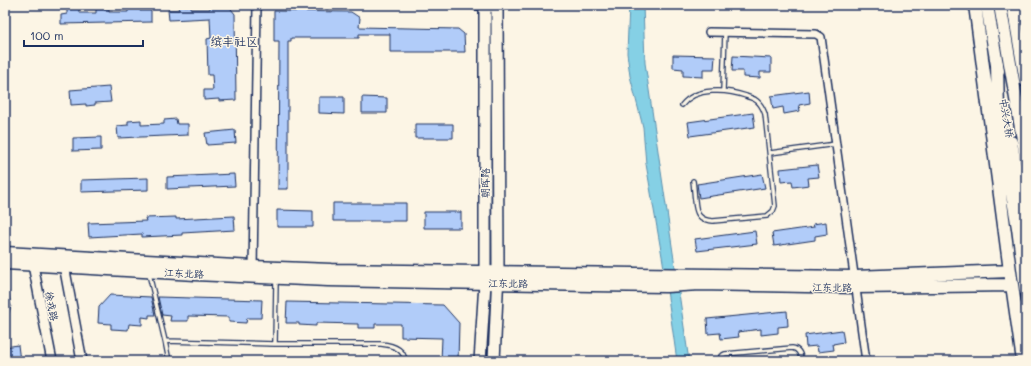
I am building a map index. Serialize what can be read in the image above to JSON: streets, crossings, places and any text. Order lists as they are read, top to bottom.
{
  "streets": {
    "main road": ["中兴大桥", "朝晖路", "江东北路"],
    "street": ["徐戎路"]
  },
  "crossings": [
    ["朝晖路", "江东北路"],
    ["江东北路", "徐戎路"]
  ],
  "districts": ["缤丰社区"],
  "scale_bar": "100 m"
}
